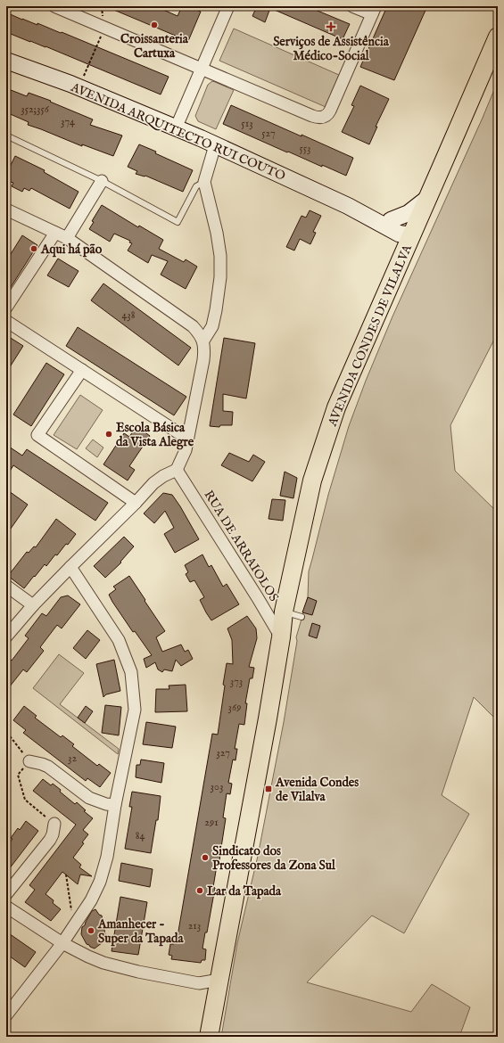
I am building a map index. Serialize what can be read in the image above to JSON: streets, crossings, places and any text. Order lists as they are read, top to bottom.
{
  "streets": {
    "main road": ["AVENIDA CONDES DE VILALVA"],
    "street": ["AVENIDA ARQUITECTO RUI COUTO", "RUA DE ARRAIOLOS"]
  },
  "crossings": [
    ["AVENIDA ARQUITECTO RUI COUTO", "AVENIDA CONDES DE VILALVA"],
    ["AVENIDA CONDES DE VILALVA", "RUA DE ARRAIOLOS"]
  ],
  "places": {
    "other": [
      "Croissanteria Cartuxa",
      "Aqui há pão",
      "Escola Básica da Vista Alegre",
      "Sindicato dos Professores da Zona Sul",
      "Lar da Tapada",
      "Amanhecer - Super da Tapada"
    ],
    "health": ["Serviços de Assistência Médico-Social"],
    "transit": ["Avenida Condes de Vilalva"]
  },
  "house_numbers": [
    "352;356",
    "374",
    "513",
    "527",
    "553",
    "438",
    "373",
    "369",
    "327",
    "32",
    "303",
    "291",
    "84",
    "213"
  ]
}
